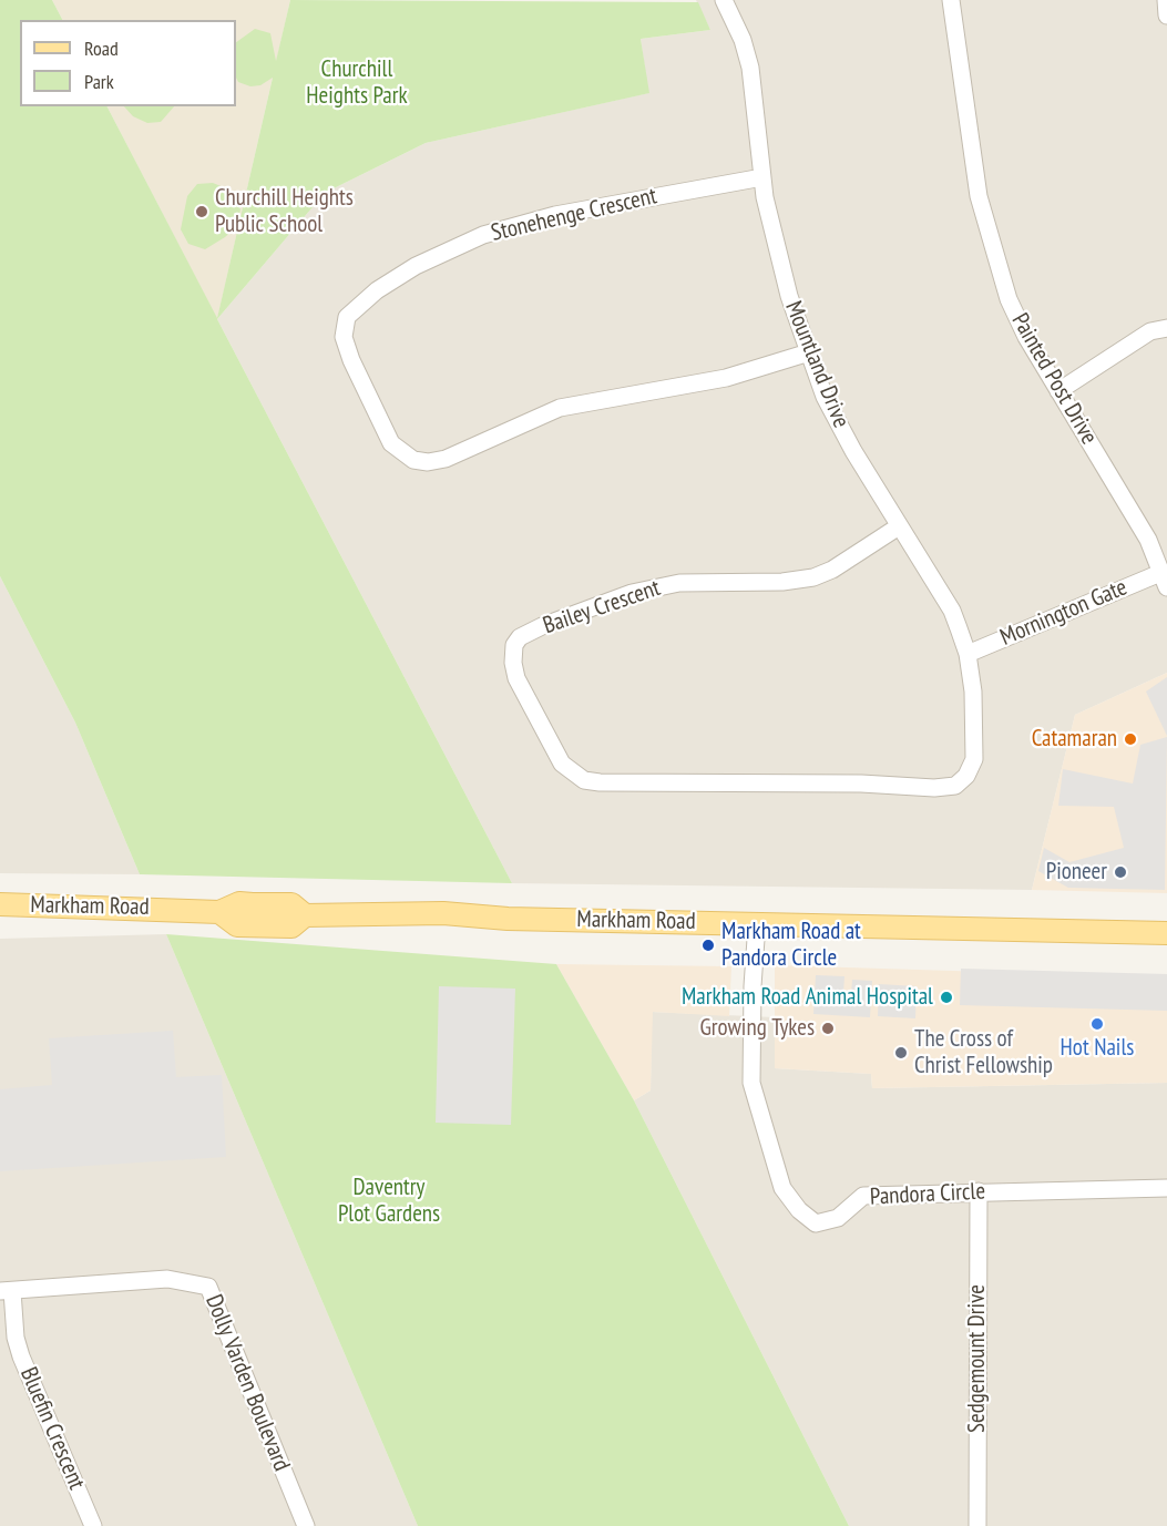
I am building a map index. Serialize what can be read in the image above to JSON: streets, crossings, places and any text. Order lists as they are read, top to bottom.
{
  "streets": {
    "main road": ["Markham Road"],
    "street": [
      "Stonehenge Crescent",
      "Mountland Drive",
      "Painted Post Drive",
      "Bailey Crescent",
      "Mornington Gate",
      "Pandora Circle",
      "Sedgemount Drive",
      "Dolly Varden Boulevard",
      "Bluefin Crescent"
    ]
  },
  "crossings": [
    ["Stonehenge Crescent", "Mountland Drive"],
    ["Mountland Drive", "Bailey Crescent"],
    ["Mountland Drive", "Mornington Gate"],
    ["Painted Post Drive", "Mornington Gate"],
    ["Markham Road", "Pandora Circle"],
    ["Pandora Circle", "Sedgemount Drive"],
    ["Dolly Varden Boulevard", "Bluefin Crescent"]
  ],
  "parks": ["Churchill Heights Park", "Daventry Plot Gardens"],
  "places": [
    "Churchill Heights Public School",
    "Catamaran",
    "Pioneer",
    "Markham Road at Pandora Circle",
    "Markham Road Animal Hospital",
    "Hot Nails",
    "Growing Tykes",
    "The Cross of Christ Fellowship"
  ],
  "legend": ["Road", "Park"]
}
